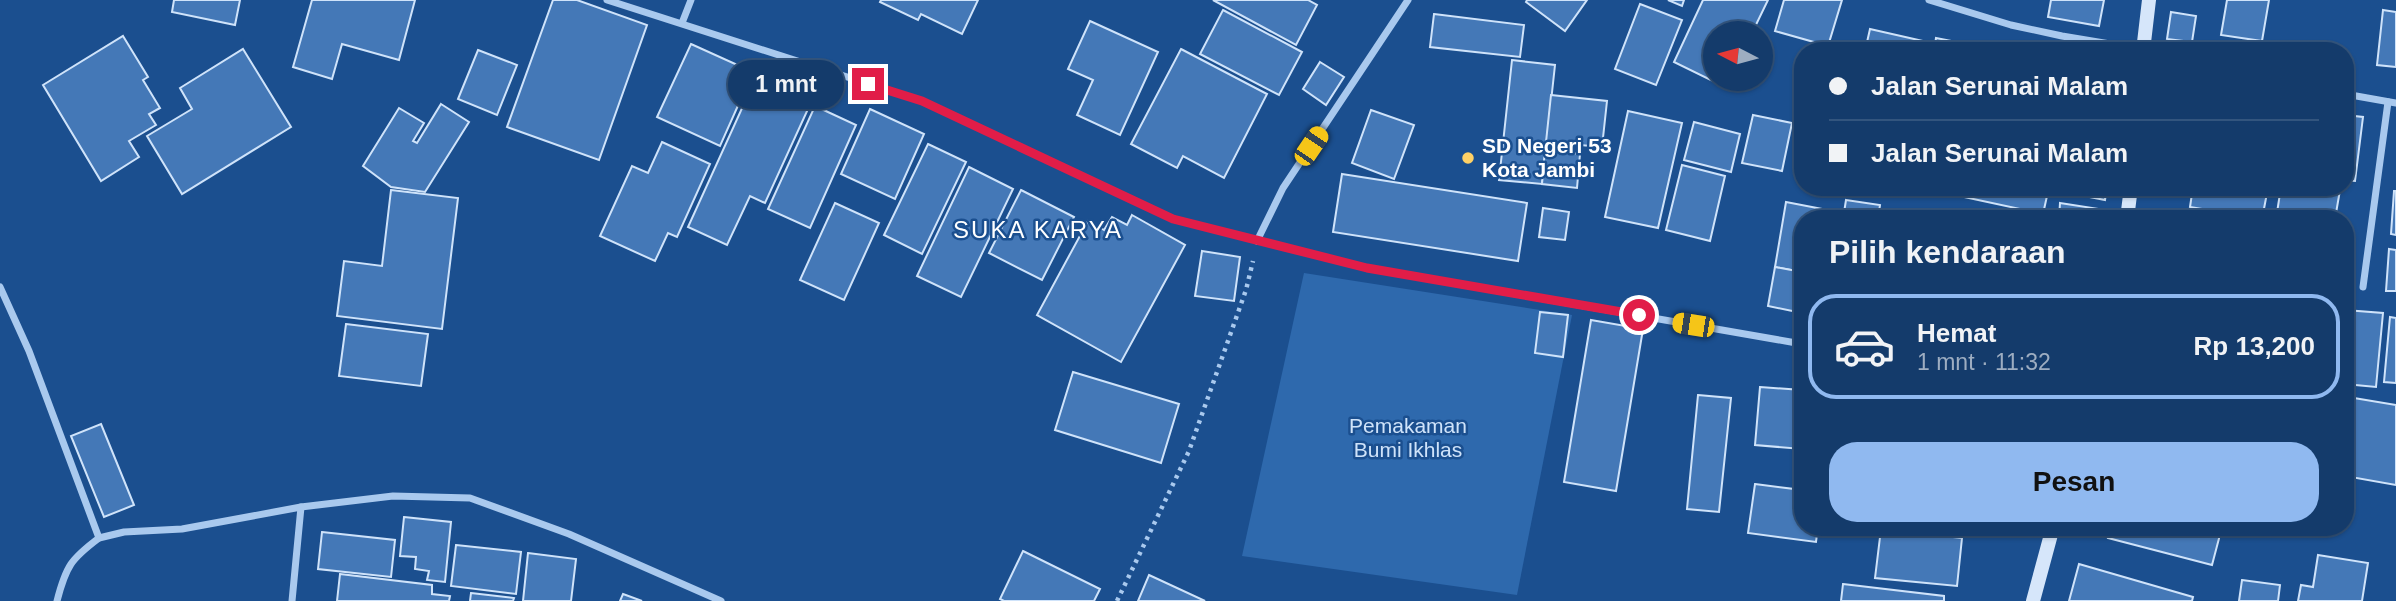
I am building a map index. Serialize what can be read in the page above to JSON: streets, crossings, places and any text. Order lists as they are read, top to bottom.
{
  "districts": ["SUKA KARYA"],
  "parks": ["Pemakaman Bumi Ikhlas"],
  "places": ["SD Negeri 53 Kota Jambi"],
  "north": "left",
  "page": {
    "banner": ["Jalan Serunai Malam", "Jalan Serunai Malam"],
    "bubble": "1 mnt",
    "heading": "Pilih kendaraan",
    "list": [
      {
        "name": "Hemat",
        "note": "1 mnt · 11:32",
        "value": "Rp 13,200"
      }
    ],
    "buttons": "Pesan"
  }
}
